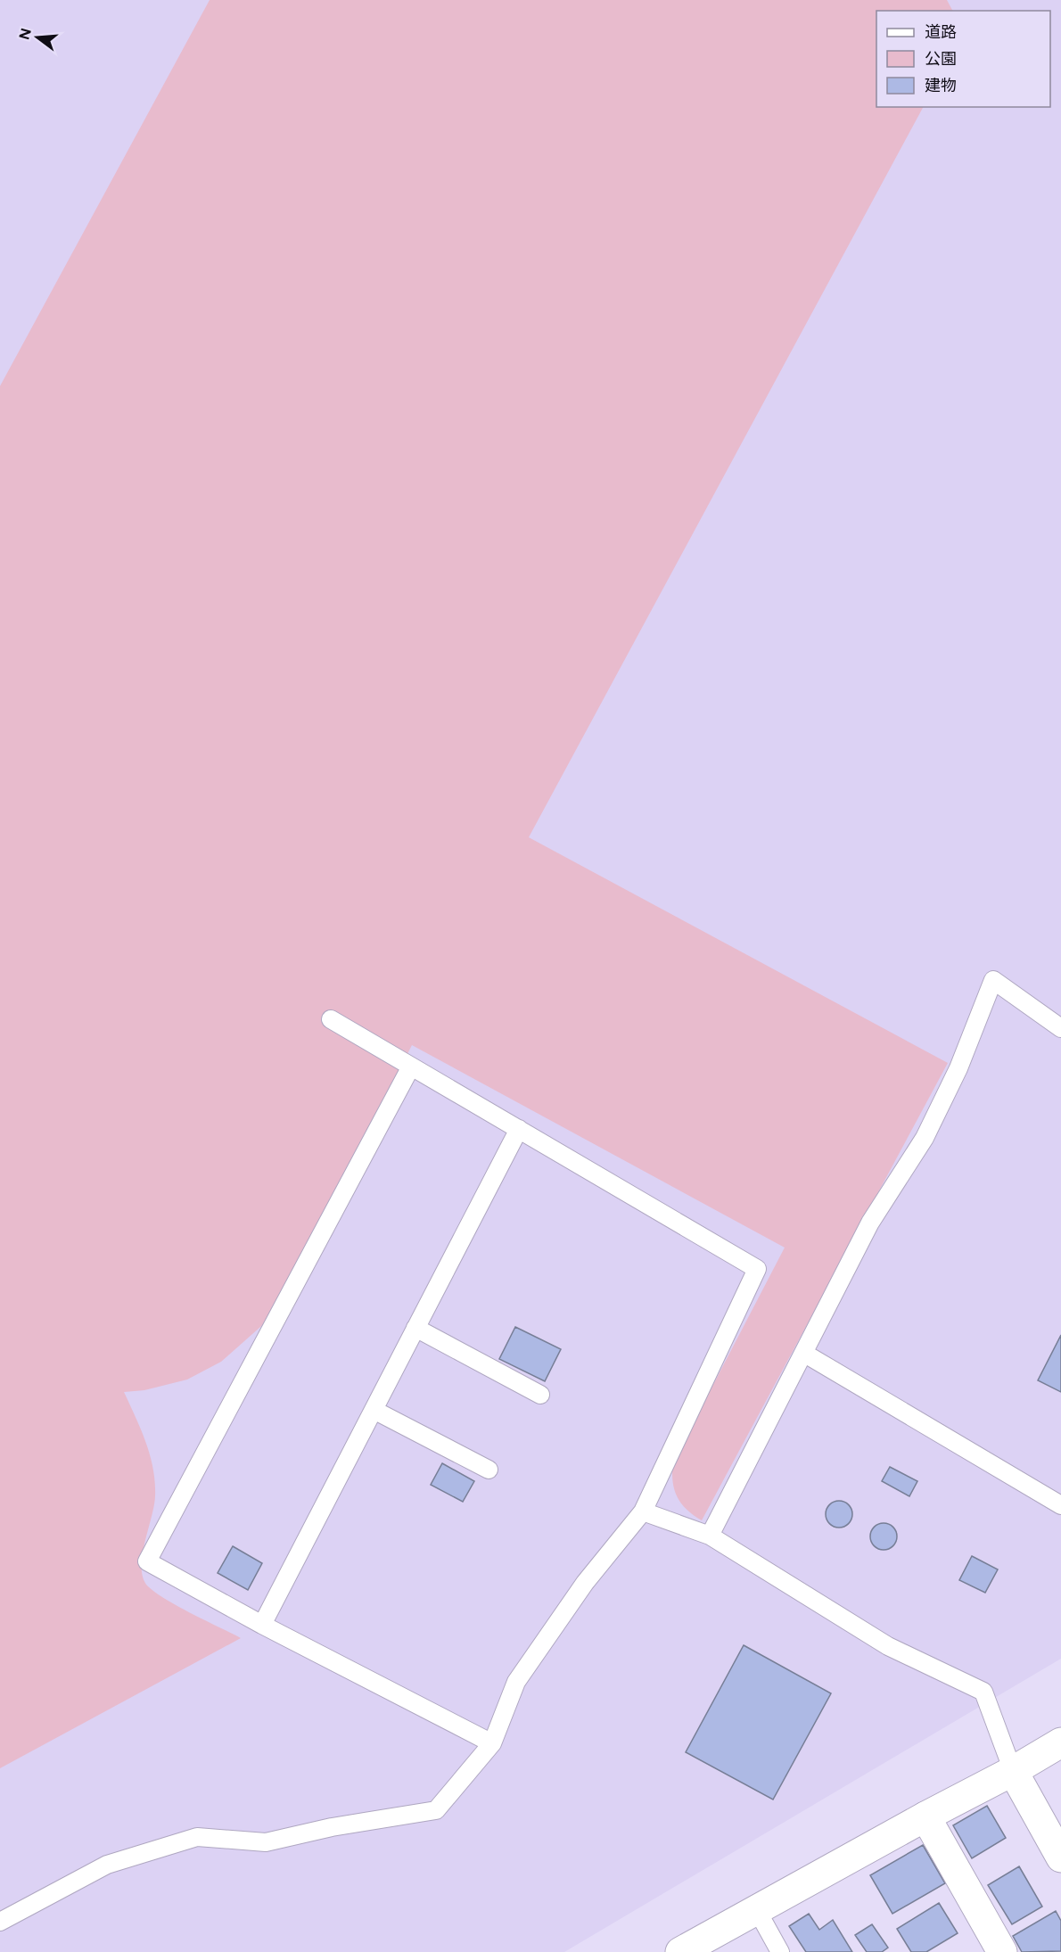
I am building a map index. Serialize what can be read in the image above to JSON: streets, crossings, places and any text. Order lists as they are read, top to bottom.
{
  "legend": ["道路", "公園", "建物"],
  "north": "left"
}
